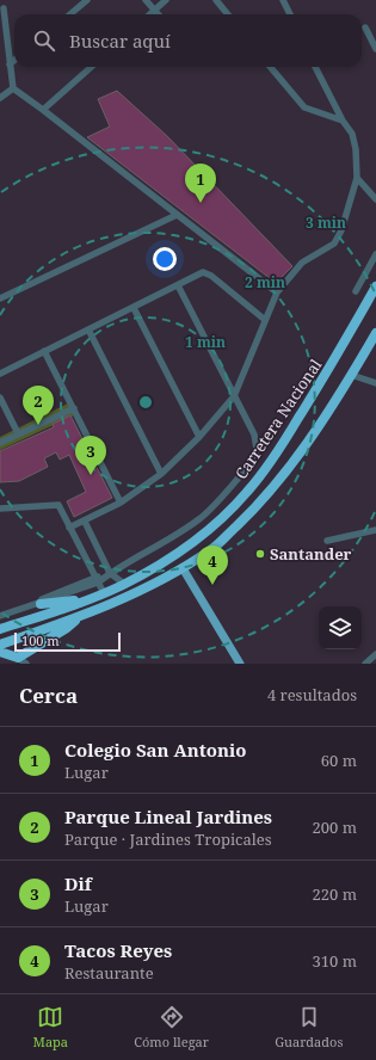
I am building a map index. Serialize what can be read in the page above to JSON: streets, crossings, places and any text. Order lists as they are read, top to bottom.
{
  "streets": {
    "highway": ["Carretera Nacional"]
  },
  "places": ["Santander"],
  "scale_bar": "100 m",
  "page": {
    "search": "Buscar aquí",
    "pins": [
      "1",
      "2",
      "3",
      "4"
    ],
    "scale": "100 m",
    "heading": ["Cerca", "4 resultados"],
    "list": [
      {
        "mark": "1",
        "name": "Colegio San Antonio",
        "note": "Lugar",
        "value": "60 m"
      },
      {
        "mark": "2",
        "name": "Parque Lineal Jardines",
        "note": "Parque · Jardines Tropicales",
        "value": "200 m"
      },
      {
        "mark": "3",
        "name": "Dif",
        "note": "Lugar",
        "value": "220 m"
      },
      {
        "mark": "4",
        "name": "Tacos Reyes",
        "note": "Restaurante",
        "value": "310 m"
      }
    ],
    "nav": ["Mapa", "Cómo llegar", "Guardados"]
  },
  "rings": ["3 min", "2 min", "1 min"]
}
